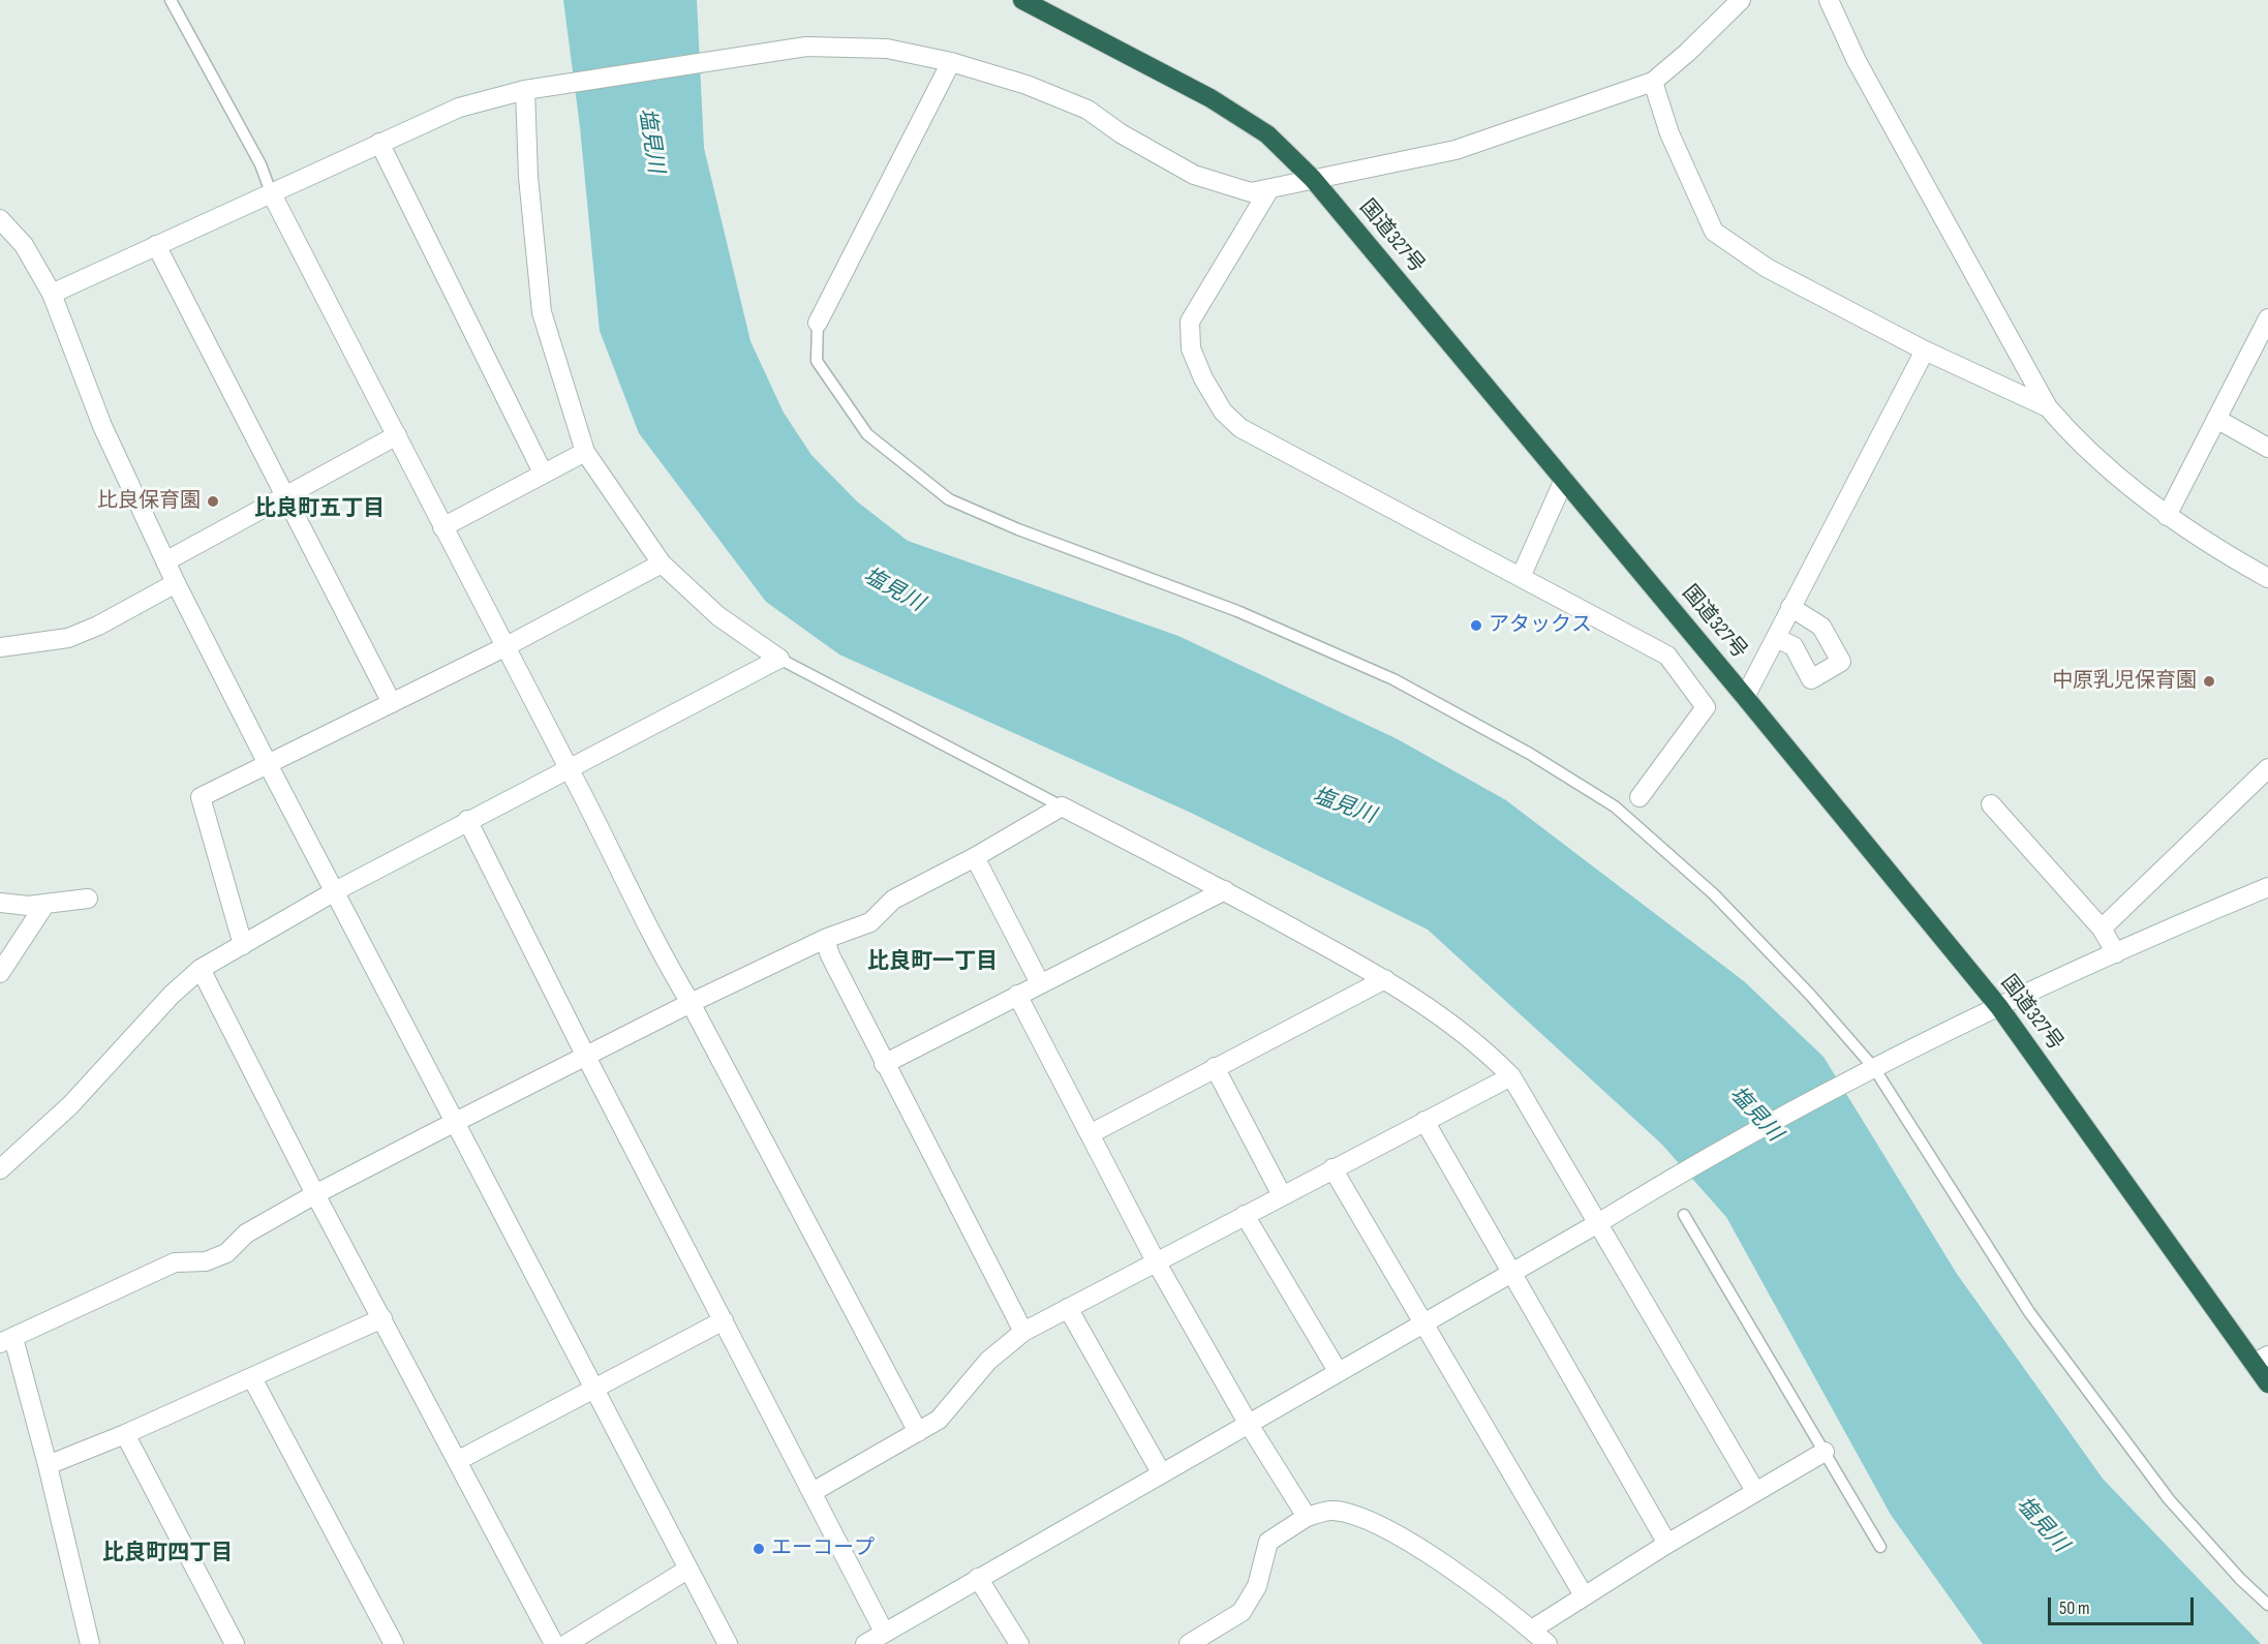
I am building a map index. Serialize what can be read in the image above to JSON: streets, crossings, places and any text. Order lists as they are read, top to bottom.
{
  "streets": {
    "highway": ["国道327号"]
  },
  "districts": ["比良町五丁目", "比良町一丁目", "比良町四丁目"],
  "water": ["塩見川"],
  "places": [
    "比良保育園",
    "アタックス",
    "中原乳児保育園",
    "エーコープ"
  ],
  "scale_bar": "50 m"
}
